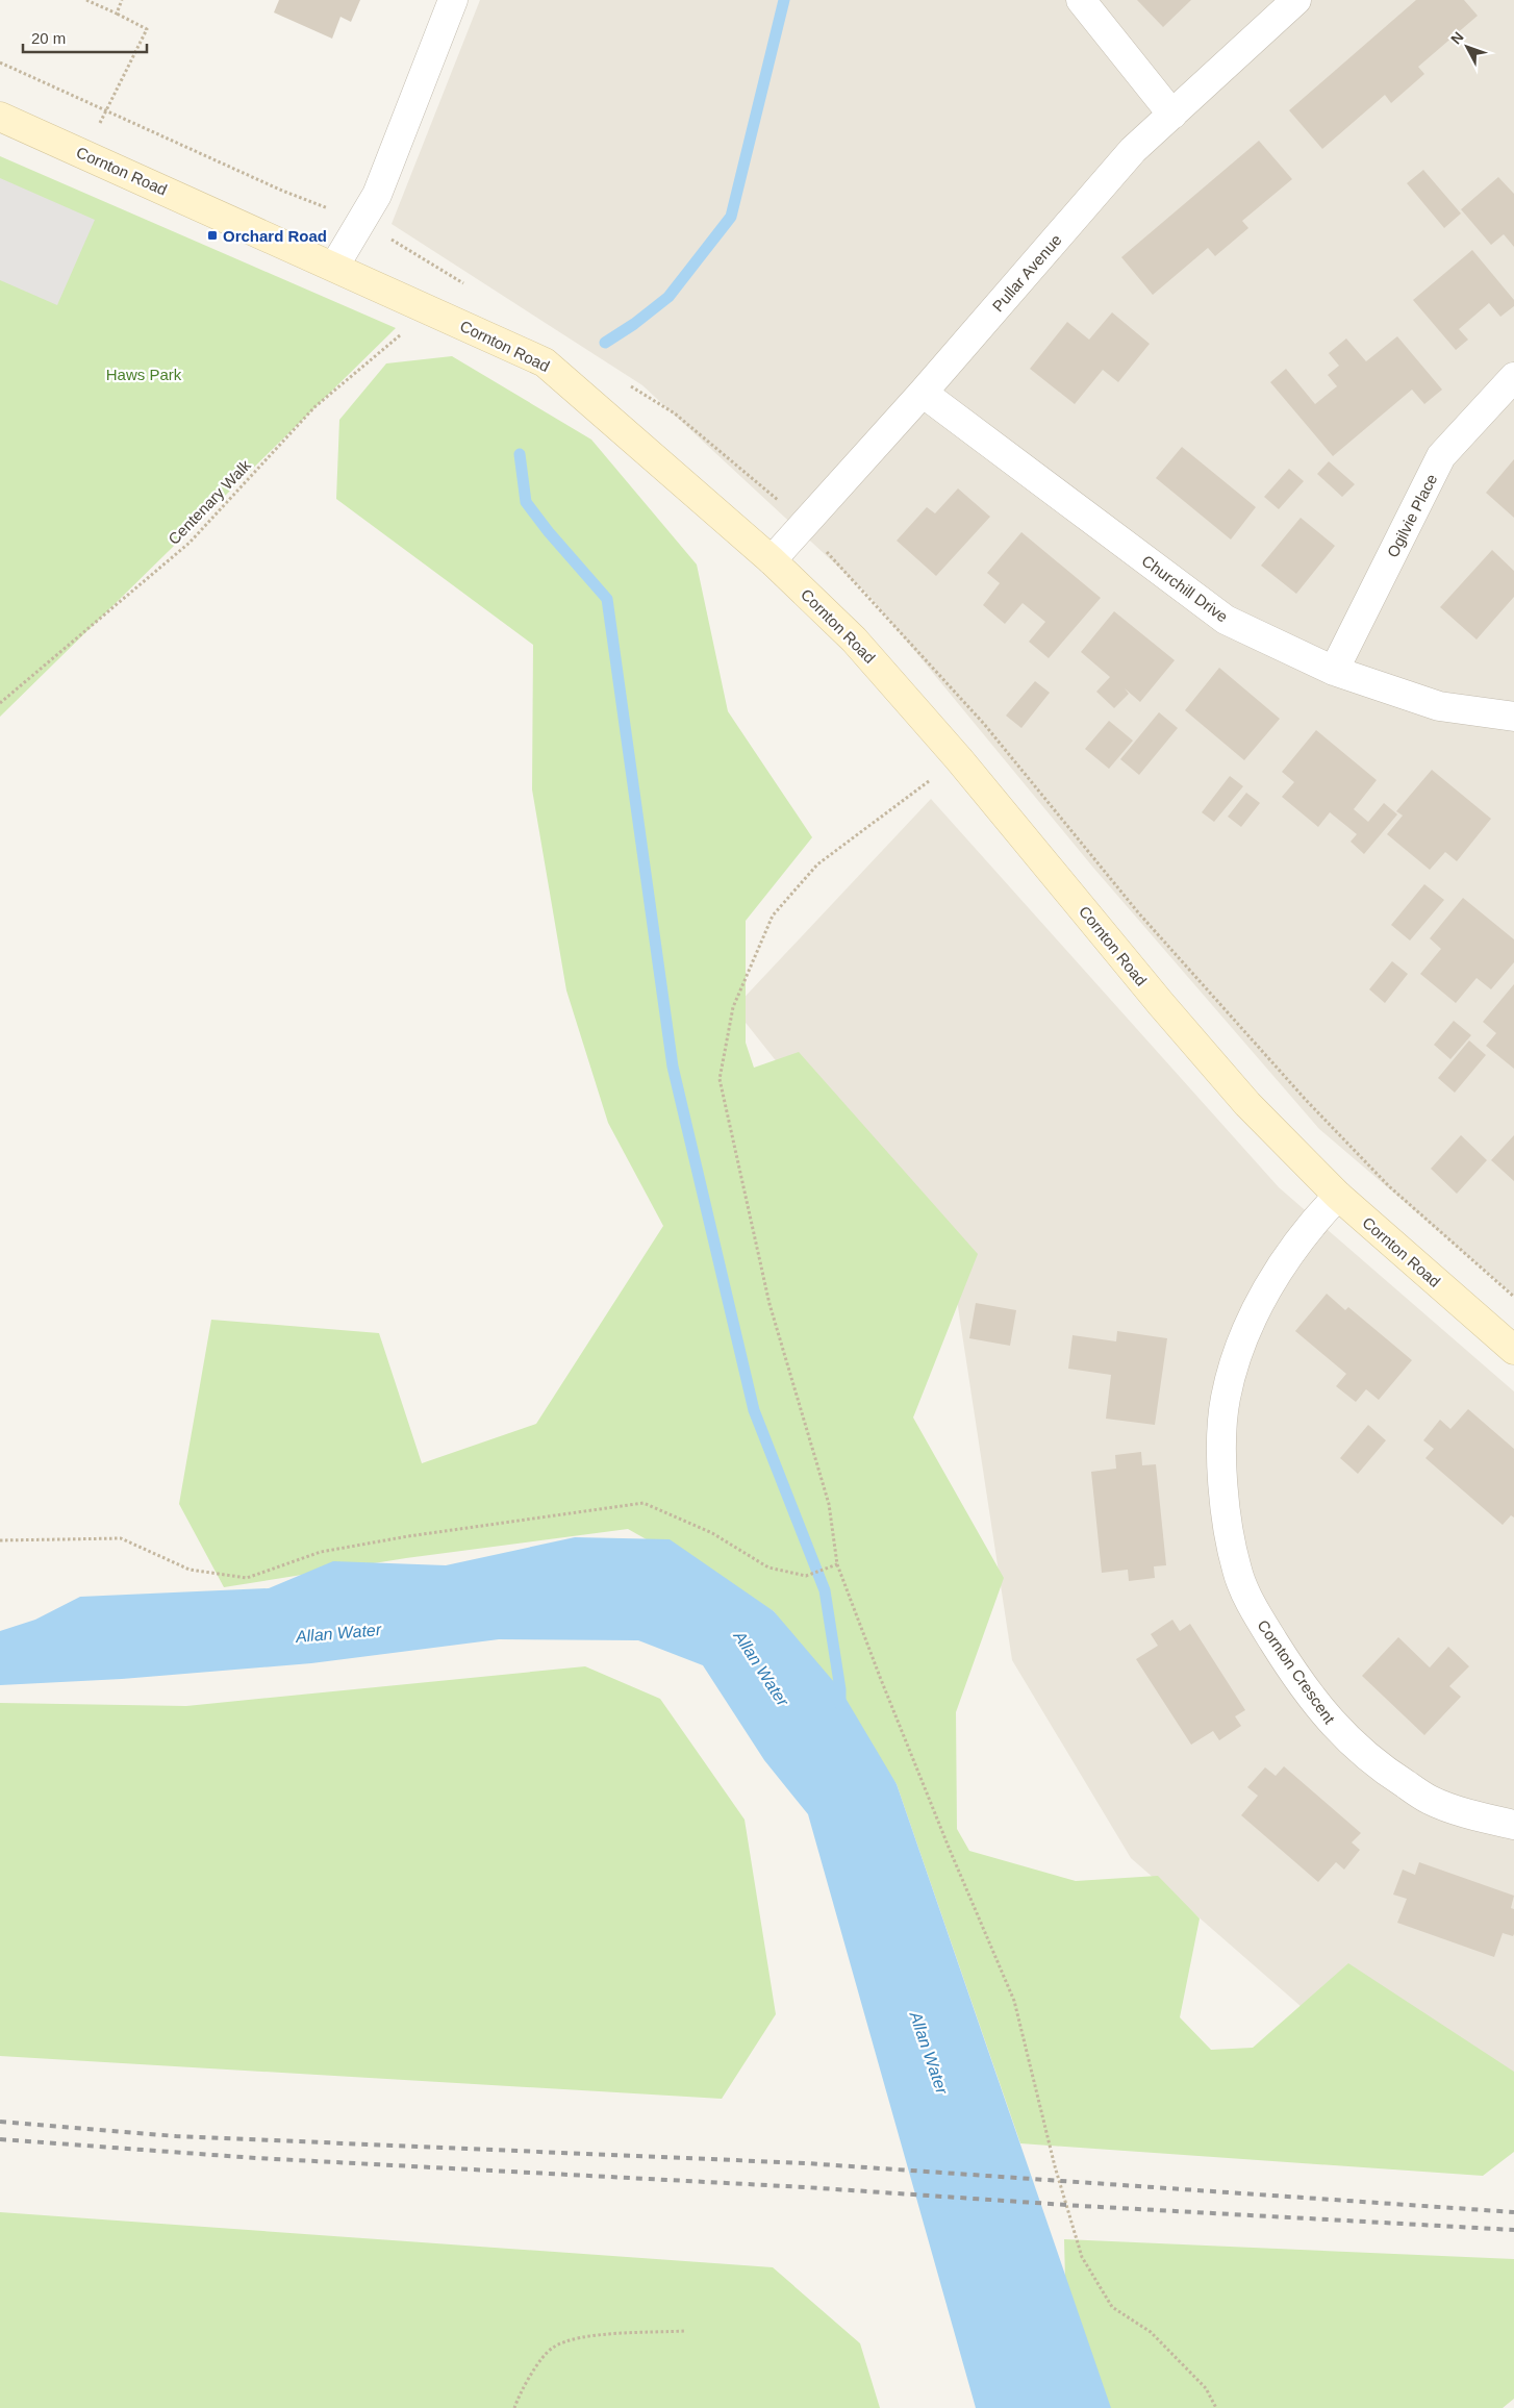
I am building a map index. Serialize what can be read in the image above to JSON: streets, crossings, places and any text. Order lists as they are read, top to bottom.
{
  "streets": {
    "main road": ["Cornton Road"],
    "street": [
      "Pullar Avenue",
      "Ogilvie Place",
      "Churchill Drive",
      "Cornton Crescent"
    ],
    "path": ["Centenary Walk"]
  },
  "crossings": [
    ["Cornton Road", "Pullar Avenue"],
    ["Cornton Road", "Centenary Walk"],
    ["Cornton Road", "Cornton Crescent"],
    ["Pullar Avenue", "Churchill Drive"],
    ["Ogilvie Place", "Churchill Drive"]
  ],
  "water": ["Allan Water"],
  "parks": ["Haws Park"],
  "places": {
    "transit": ["Orchard Road"]
  },
  "scale_bar": "20 m",
  "north": "top left"
}
